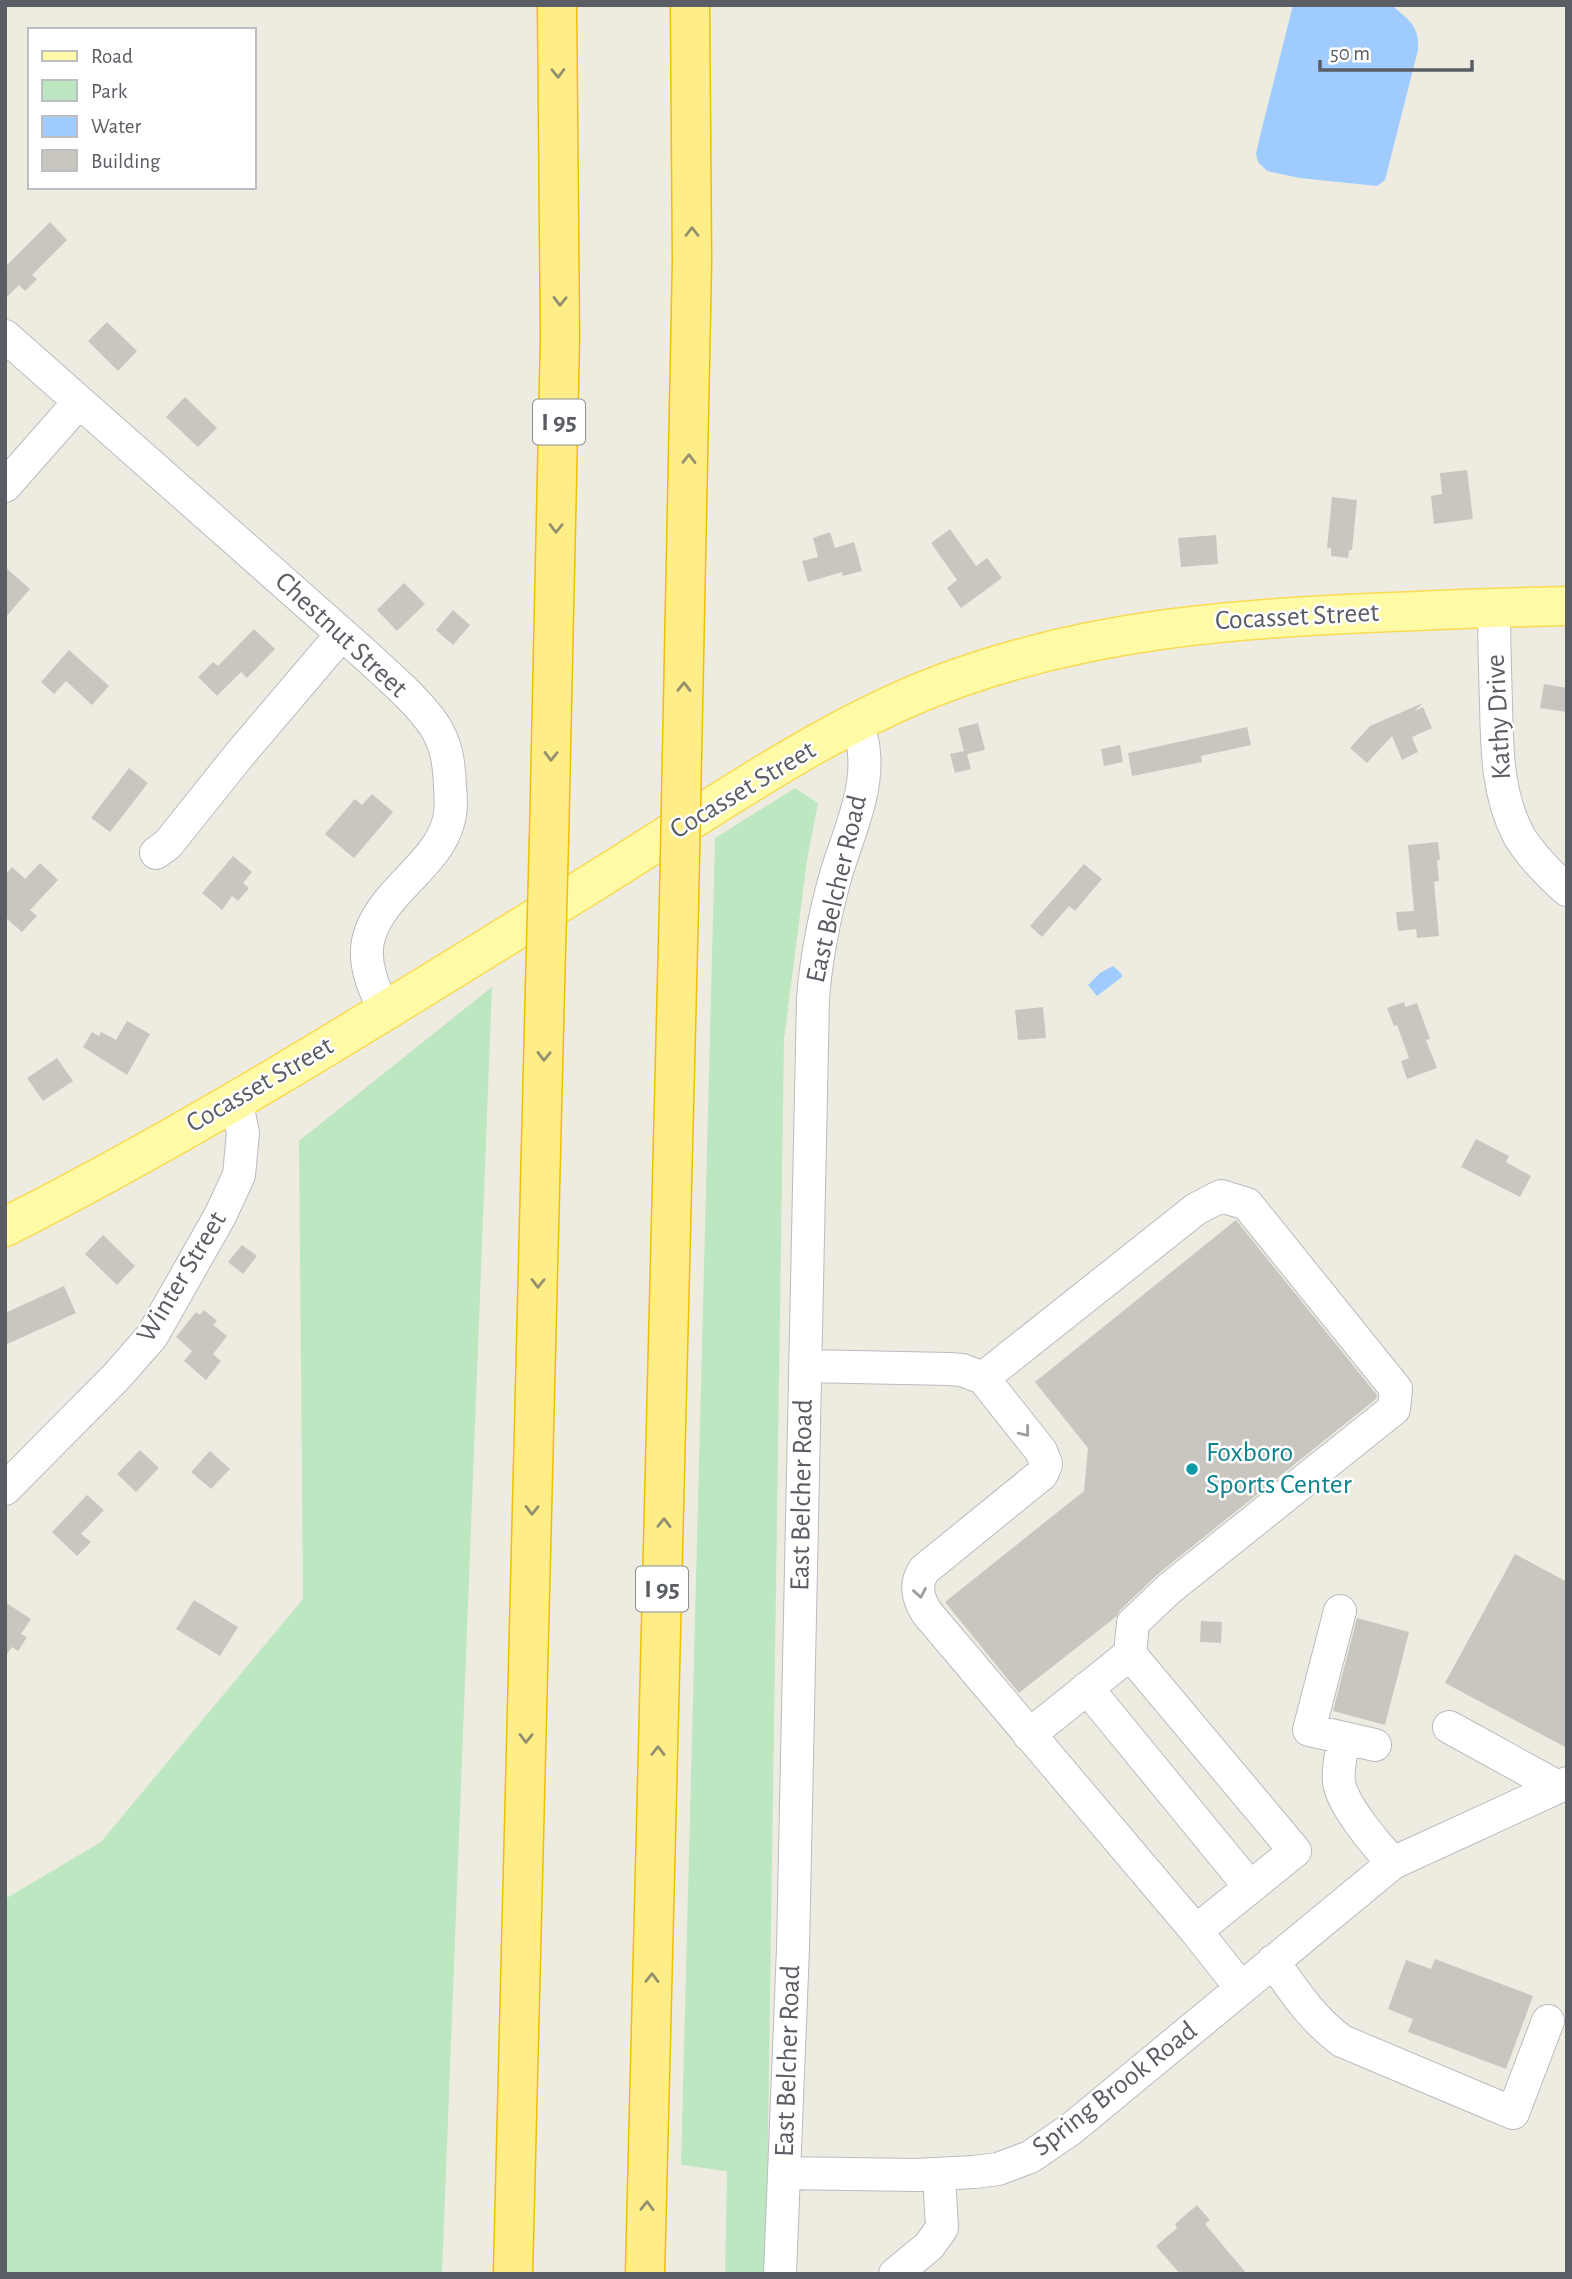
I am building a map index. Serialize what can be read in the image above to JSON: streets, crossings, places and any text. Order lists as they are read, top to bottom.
{
  "streets": {
    "highway": ["I 95"],
    "main road": ["Cocasset Street"],
    "street": [
      "Chestnut Street",
      "Kathy Drive",
      "East Belcher Road",
      "Winter Street",
      "Spring Brook Road"
    ]
  },
  "crossings": [
    ["Cocasset Street", "Chestnut Street"],
    ["Cocasset Street", "Kathy Drive"],
    ["Cocasset Street", "East Belcher Road"],
    ["Cocasset Street", "Winter Street"],
    ["East Belcher Road", "Spring Brook Road"]
  ],
  "places": ["Foxboro Sports Center"],
  "legend": [
    "Road",
    "Park",
    "Water",
    "Building"
  ],
  "scale_bar": "50 m"
}
